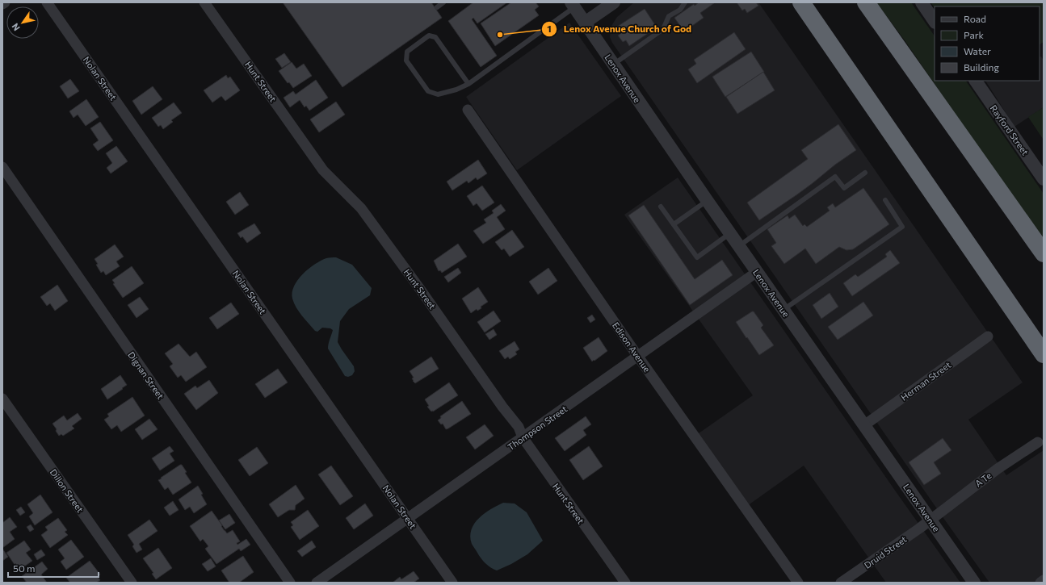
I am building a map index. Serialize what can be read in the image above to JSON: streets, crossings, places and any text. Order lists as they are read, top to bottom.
{
  "streets": {
    "street": [
      "Nolan Street",
      "Lenox Avenue",
      "Hunt Street",
      "Rayford Street",
      "Edison Avenue",
      "Dignan Street",
      "Herman Street",
      "Thompson Street",
      "A Te",
      "Dillon Street",
      "Druid Street"
    ]
  },
  "crossings": [
    ["Nolan Street", "Thompson Street"],
    ["Lenox Avenue", "Herman Street"],
    ["Lenox Avenue", "Thompson Street"],
    ["Lenox Avenue", "A Te"],
    ["Lenox Avenue", "Druid Street"],
    ["Hunt Street", "Thompson Street"],
    ["Edison Avenue", "Thompson Street"],
    ["A Te", "Druid Street"]
  ],
  "places": ["Lenox Avenue Church of God"],
  "legend": [
    "Road",
    "Park",
    "Water",
    "Building"
  ],
  "scale_bar": "50 m",
  "north": "bottom left"
}
